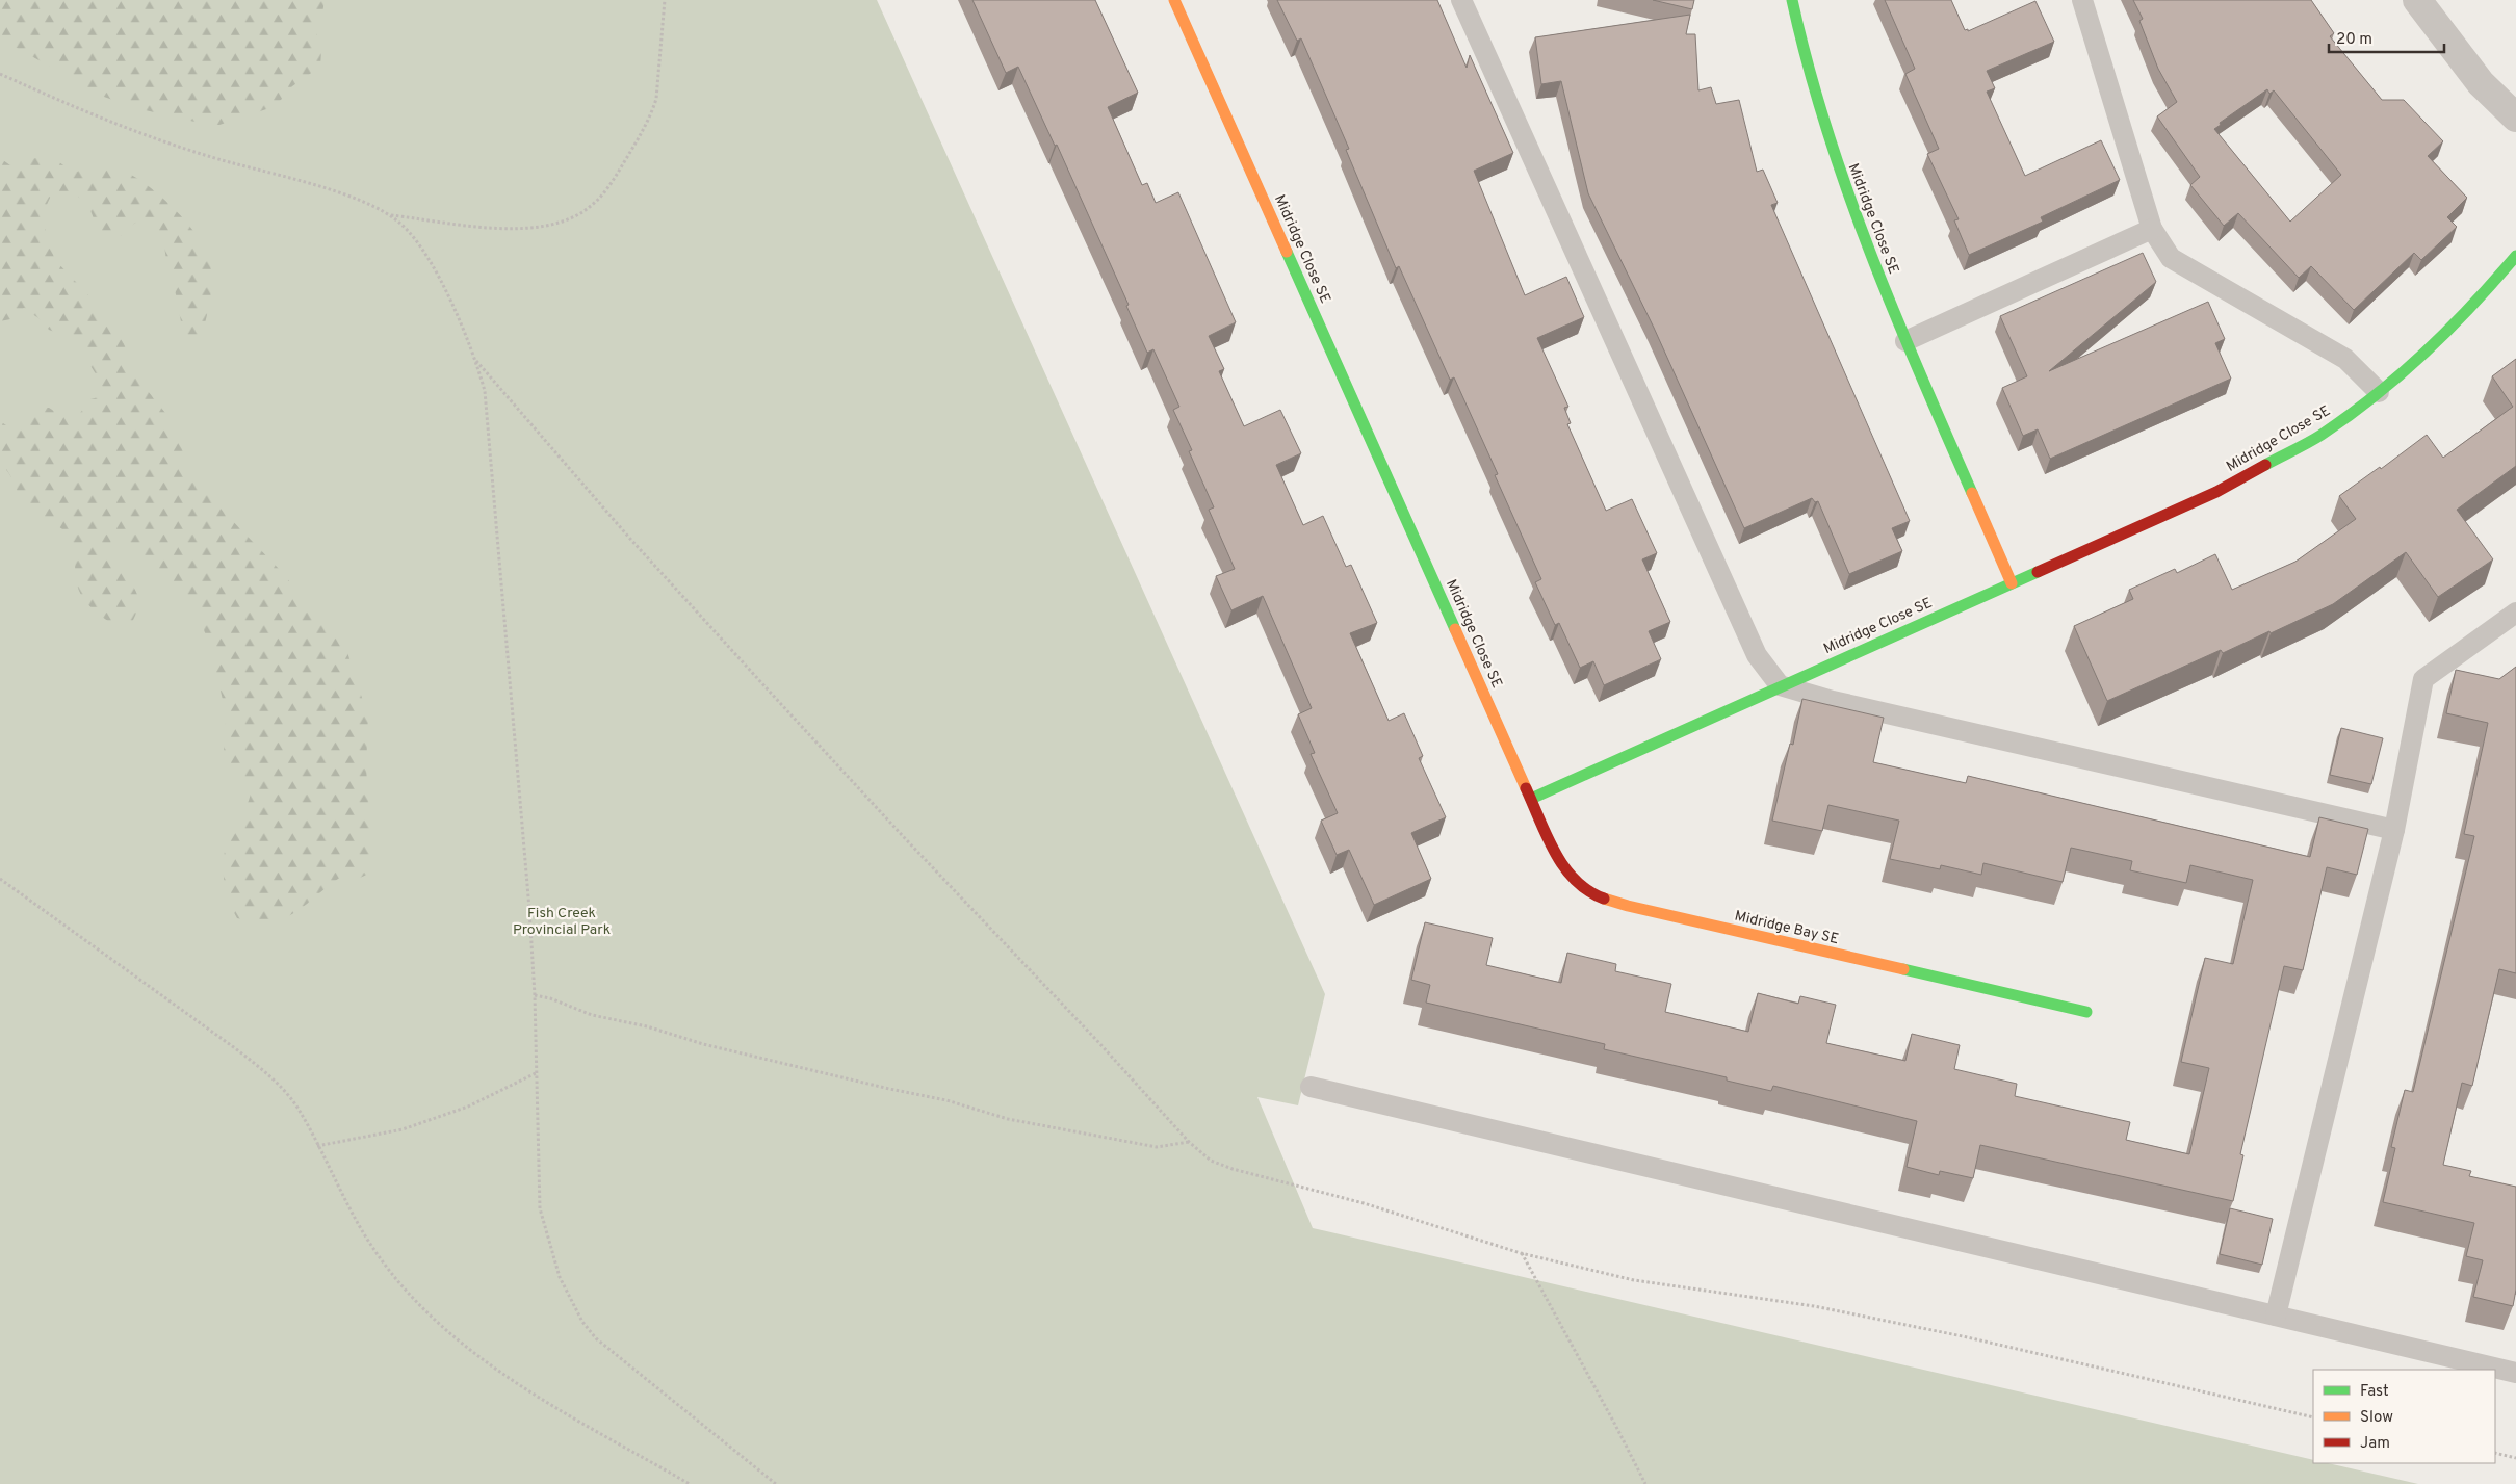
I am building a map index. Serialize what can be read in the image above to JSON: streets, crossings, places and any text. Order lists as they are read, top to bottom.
{
  "streets": {
    "street": ["Midridge Close SE", "Midridge Bay SE"]
  },
  "crossings": [
    ["Midridge Close SE", "Midridge Bay SE"]
  ],
  "parks": ["Fish Creek Provincial Park"],
  "legend": ["Fast", "Slow", "Jam"],
  "scale_bar": "20 m"
}
